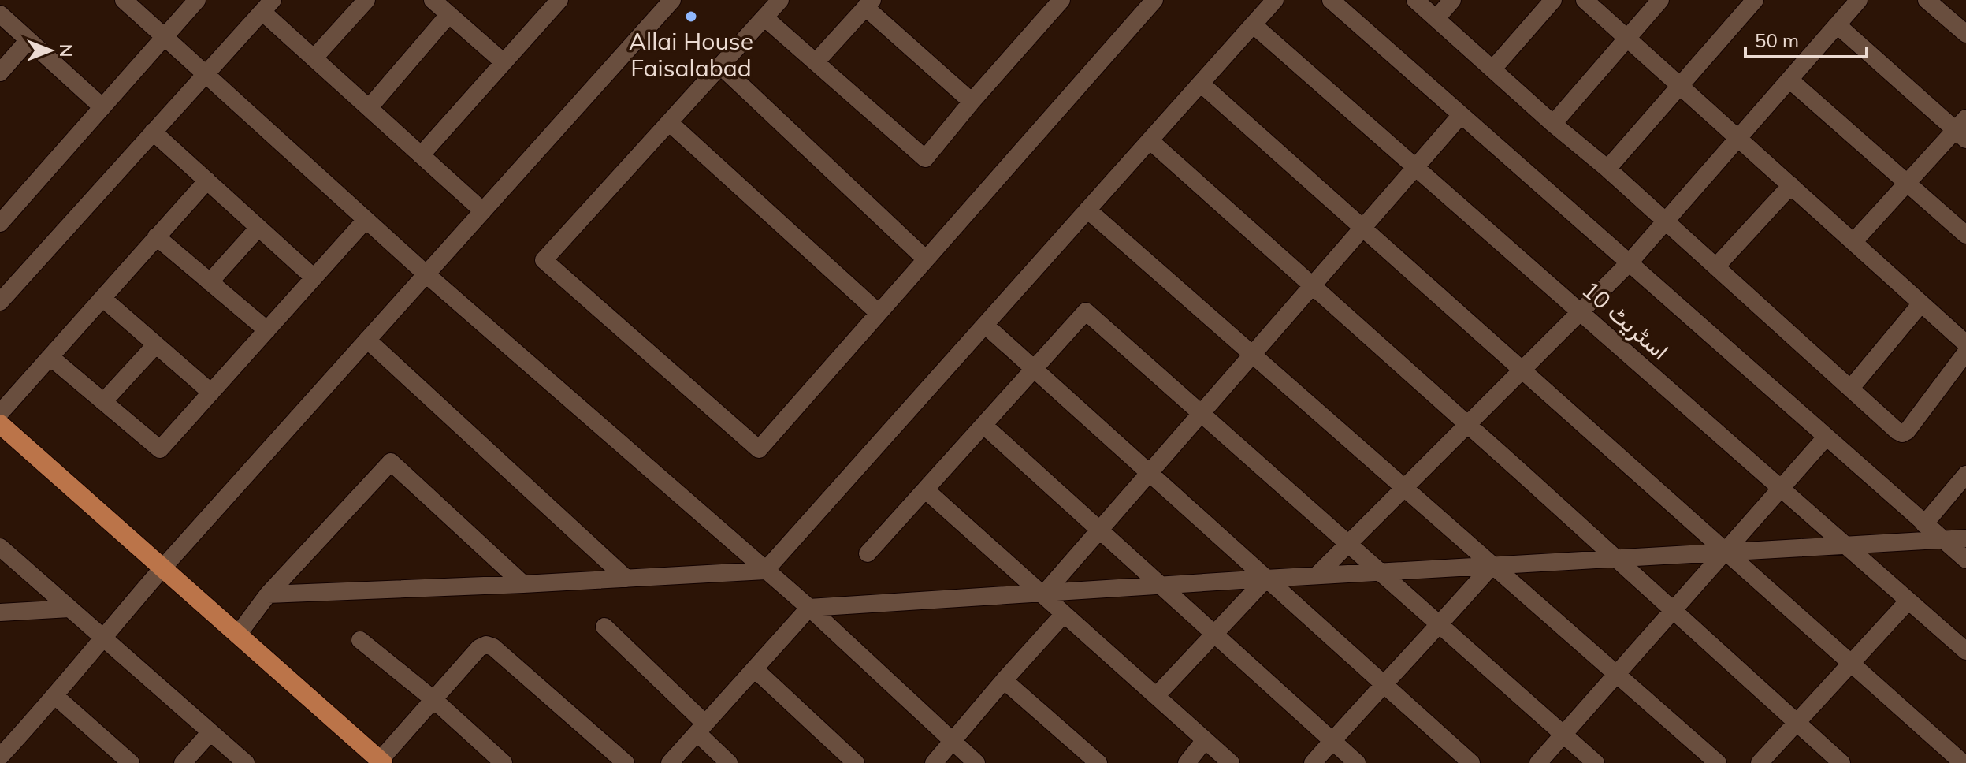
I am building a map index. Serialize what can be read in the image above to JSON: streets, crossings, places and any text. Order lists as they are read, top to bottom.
{
  "streets": {
    "street": ["اسٹریٹ 10"]
  },
  "places": ["Allai House Faisalabad"],
  "scale_bar": "50 m",
  "north": "right"
}
